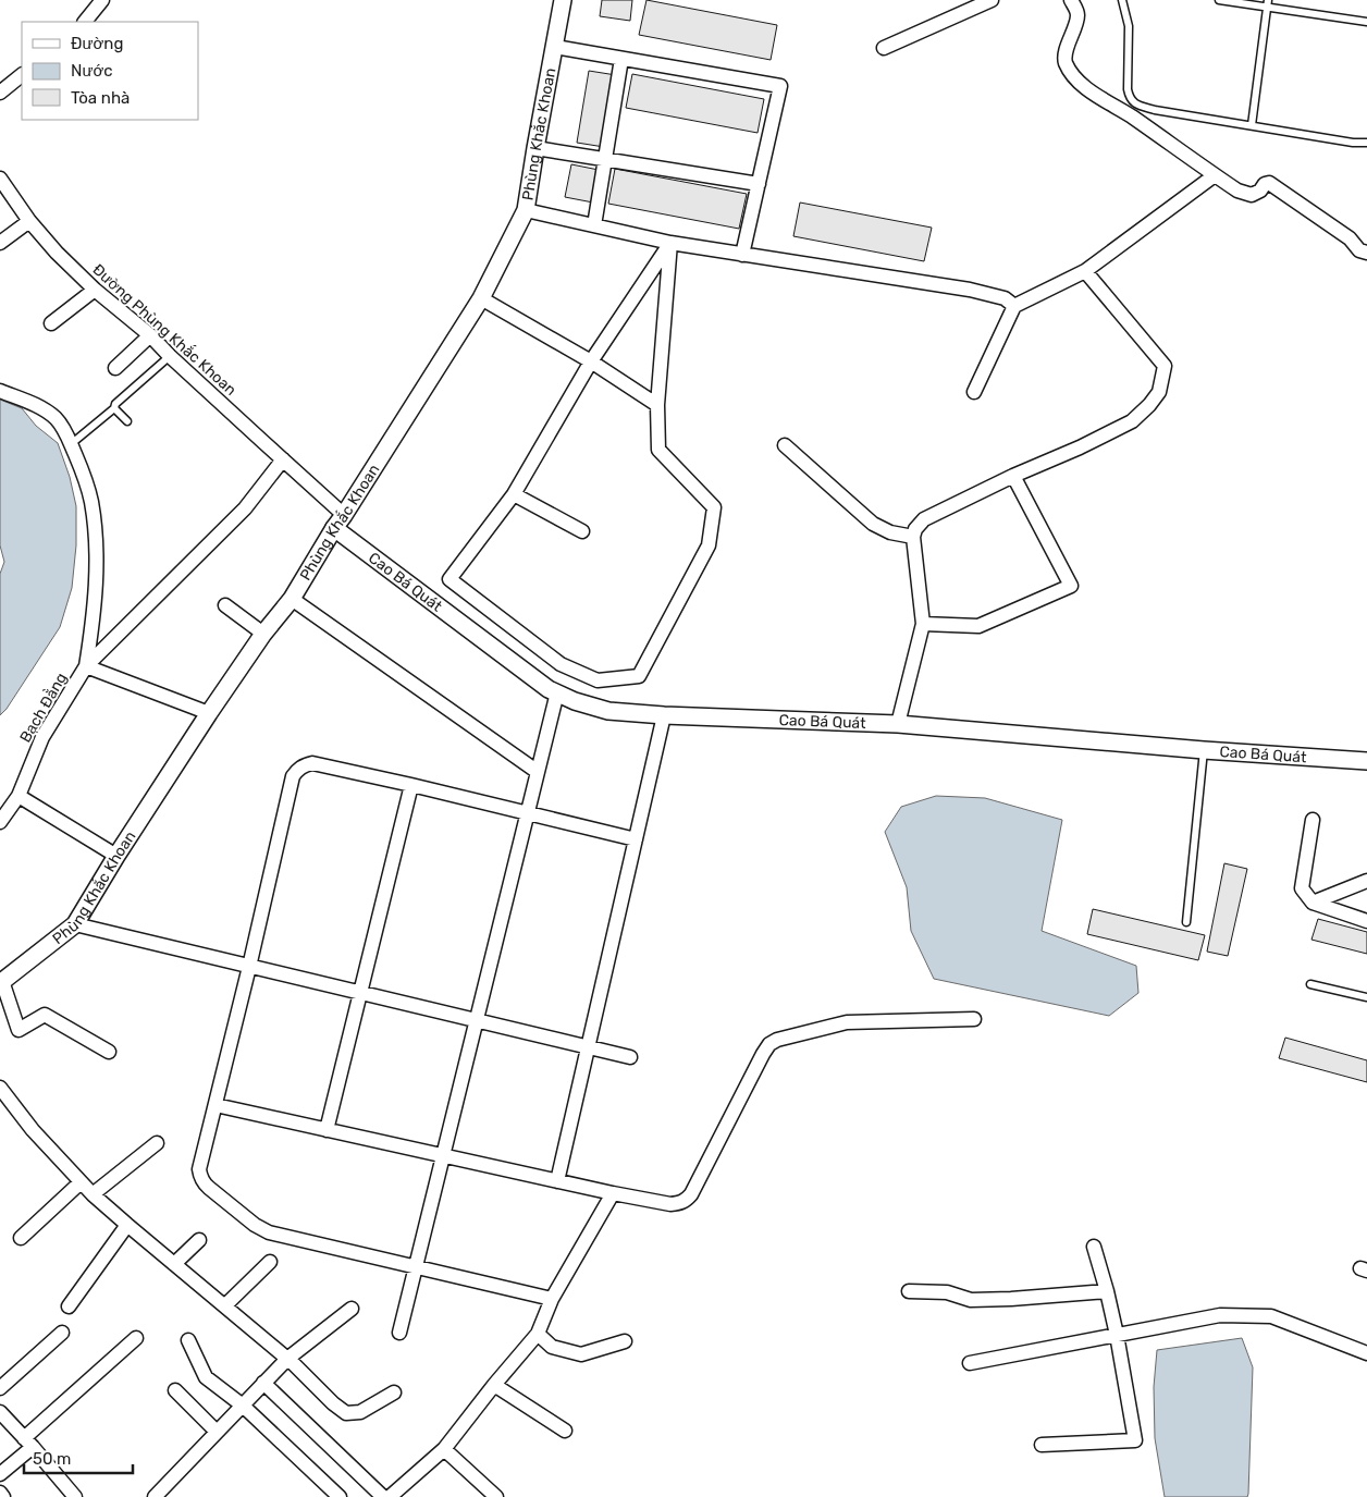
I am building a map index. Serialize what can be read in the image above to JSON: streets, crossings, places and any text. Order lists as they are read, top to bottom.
{
  "streets": {
    "street": [
      "Phùng Khắc Khoan",
      "Đường Phùng Khắc Khoan",
      "Cao Bá Quát",
      "Bạch Đằng"
    ]
  },
  "crossings": [
    ["Phùng Khắc Khoan", "Đường Phùng Khắc Khoan"],
    ["Phùng Khắc Khoan", "Cao Bá Quát"],
    ["Đường Phùng Khắc Khoan", "Cao Bá Quát"]
  ],
  "legend": ["Đường", "Nước", "Tòa nhà"],
  "scale_bar": "50 m"
}
